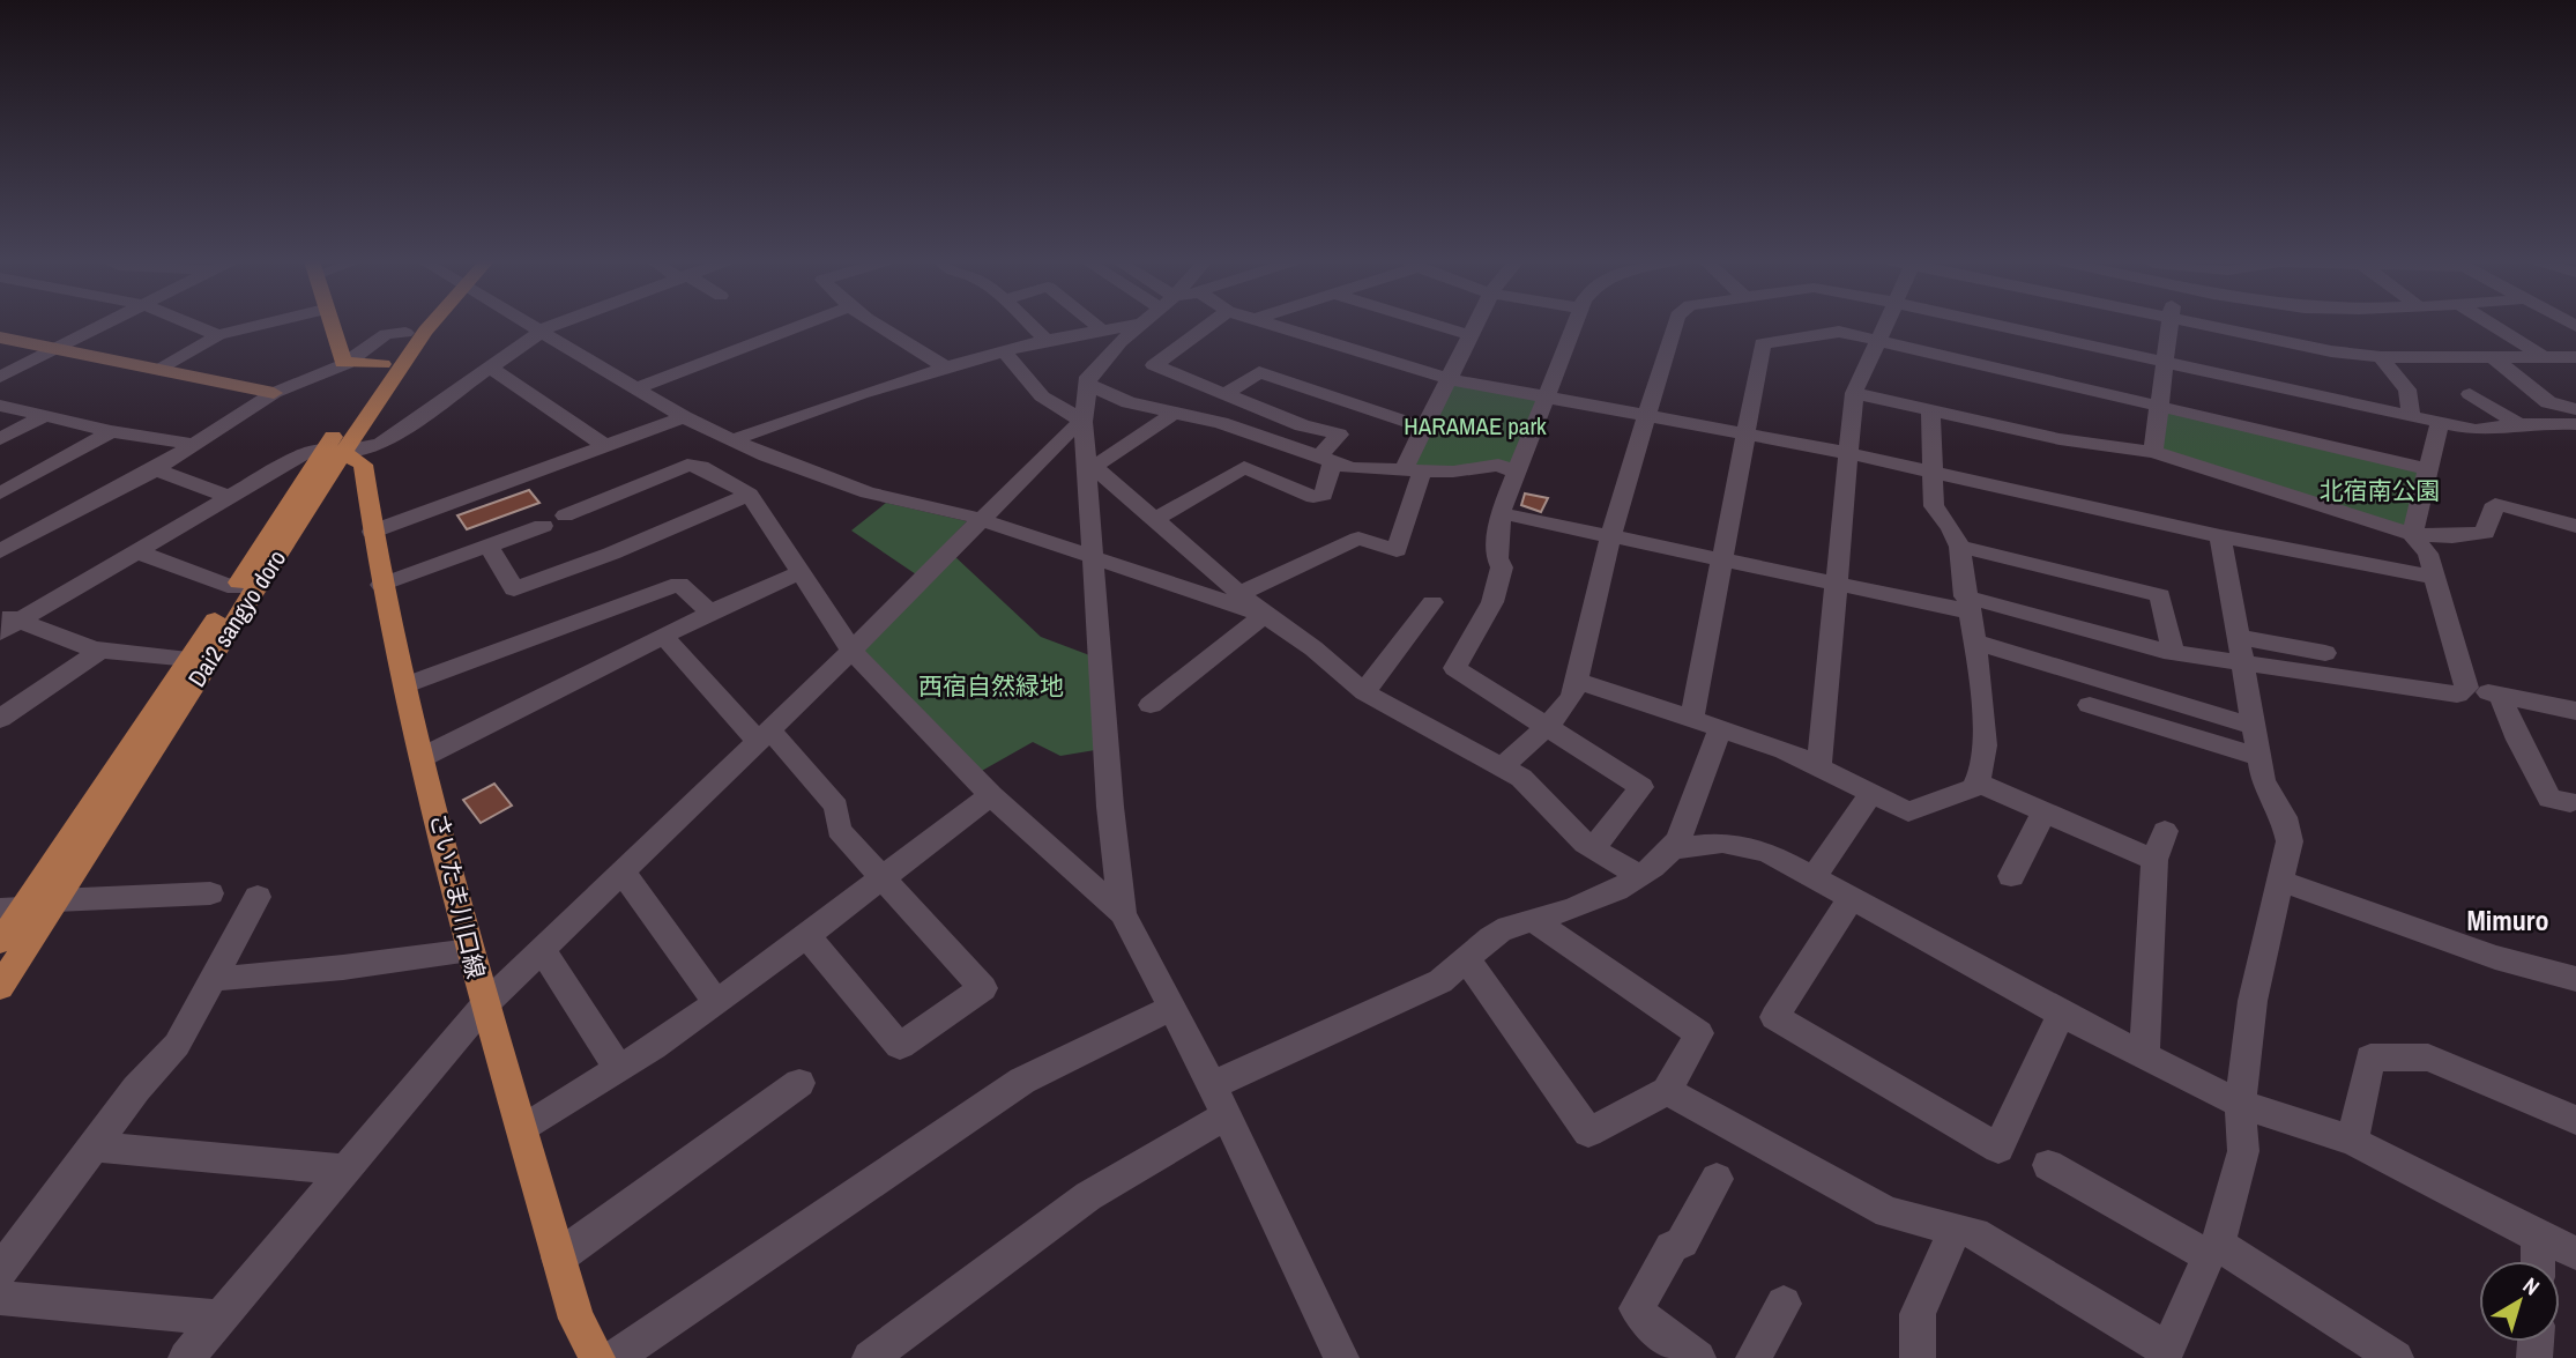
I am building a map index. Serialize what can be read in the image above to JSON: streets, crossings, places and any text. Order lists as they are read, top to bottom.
{
  "streets": {
    "main road": ["Dai2 sangyo doro", "さいたま川口線"]
  },
  "crossings": [
    ["Dai2 sangyo doro", "さいたま川口線"]
  ],
  "districts": ["Mimuro"],
  "parks": ["HARAMAE park", "北宿南公園", "西宿自然緑地"],
  "north": "top right"
}
